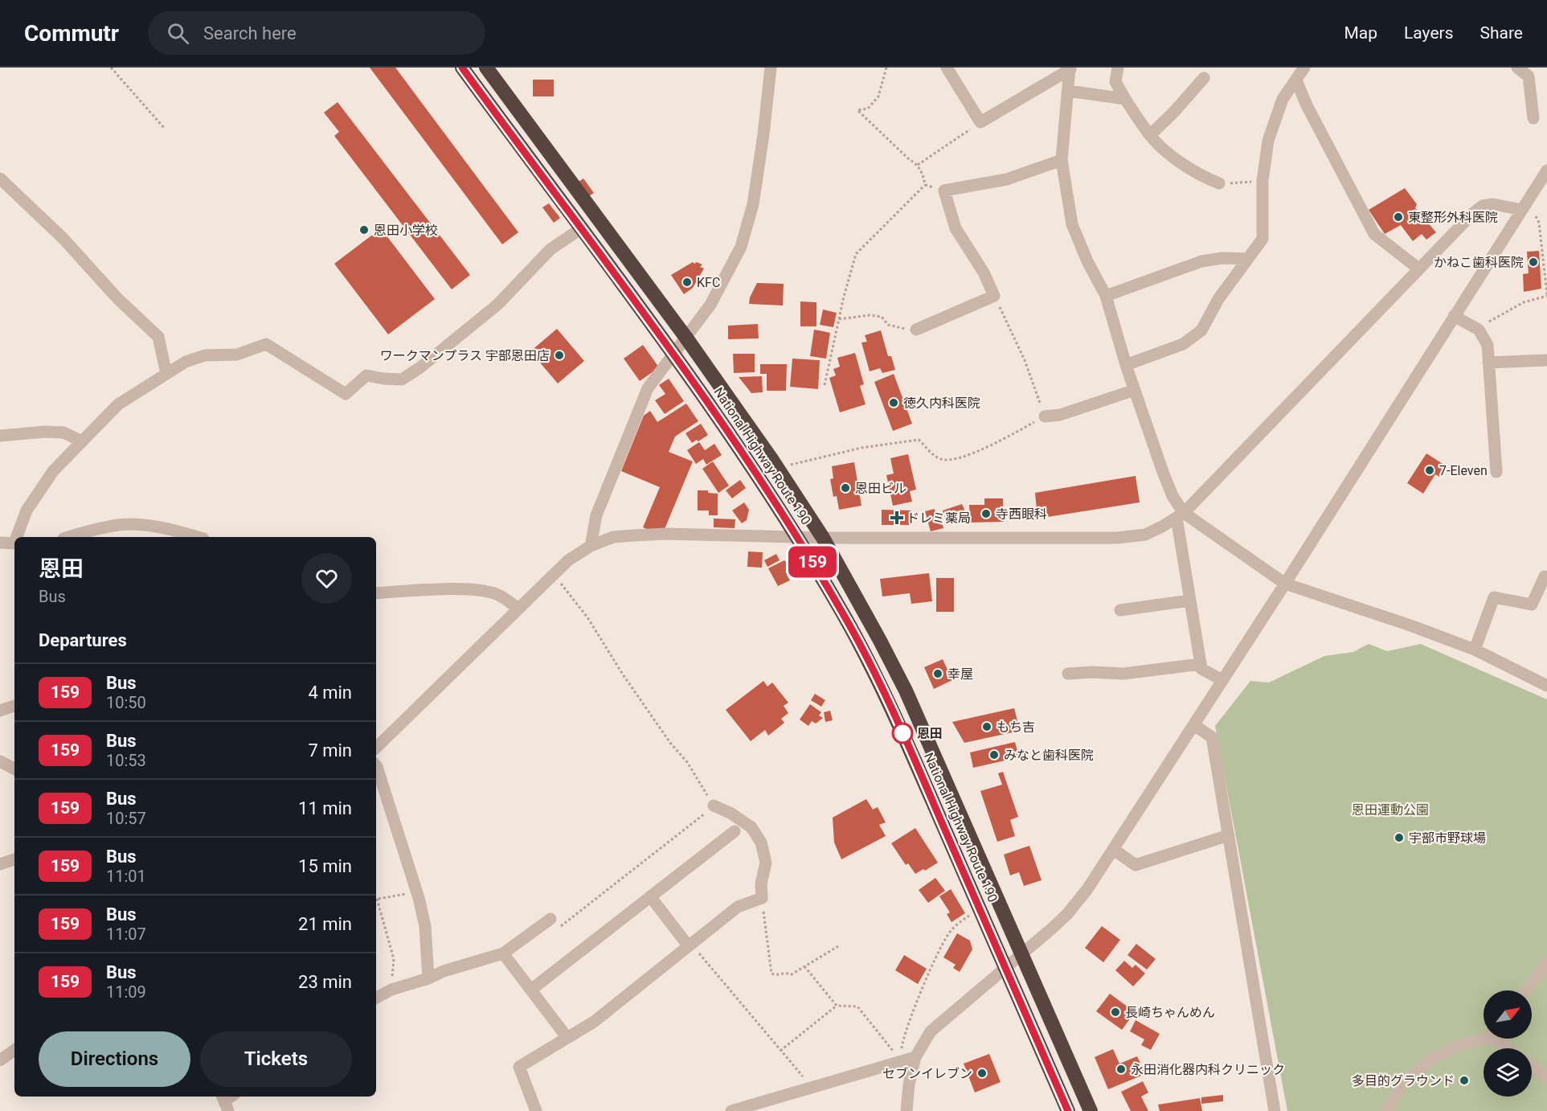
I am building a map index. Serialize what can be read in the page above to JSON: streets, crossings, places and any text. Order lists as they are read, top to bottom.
{
  "streets": {
    "highway": ["National Highway Route 190"]
  },
  "parks": ["恩田運動公園"],
  "places": {
    "other": [
      "東整形外科医院",
      "恩田小学校",
      "かねこ歯科医院",
      "KFC",
      "ワークマンプラス 宇部恩田店",
      "徳久内科医院",
      "7-Eleven",
      "恩田ビル",
      "寺西眼科",
      "幸屋",
      "もち吉",
      "恩田",
      "みなと歯科医院",
      "宇部市野球場",
      "長崎ちゃんめん",
      "永田消化器内科クリニック",
      "セブンイレブン",
      "多目的グラウンド"
    ],
    "health": ["ドレミ薬局"]
  },
  "lines": ["bus line 159"],
  "north": "top right",
  "page": {
    "header": "Commutr",
    "search": "Search here",
    "nav": ["Map", "Layers", "Share"],
    "on_map": "159",
    "heading": [
      ["恩田", "Bus"],
      "Departures"
    ],
    "list": [
      {
        "mark": "159",
        "name": "Bus",
        "note": "10:50",
        "value": "4 min"
      },
      {
        "mark": "159",
        "name": "Bus",
        "note": "10:53",
        "value": "7 min"
      },
      {
        "mark": "159",
        "name": "Bus",
        "note": "10:57",
        "value": "11 min"
      },
      {
        "mark": "159",
        "name": "Bus",
        "note": "11:01",
        "value": "15 min"
      },
      {
        "mark": "159",
        "name": "Bus",
        "note": "11:07",
        "value": "21 min"
      },
      {
        "mark": "159",
        "name": "Bus",
        "note": "11:09",
        "value": "23 min"
      }
    ],
    "buttons": ["Directions", "Tickets"]
  }
}
